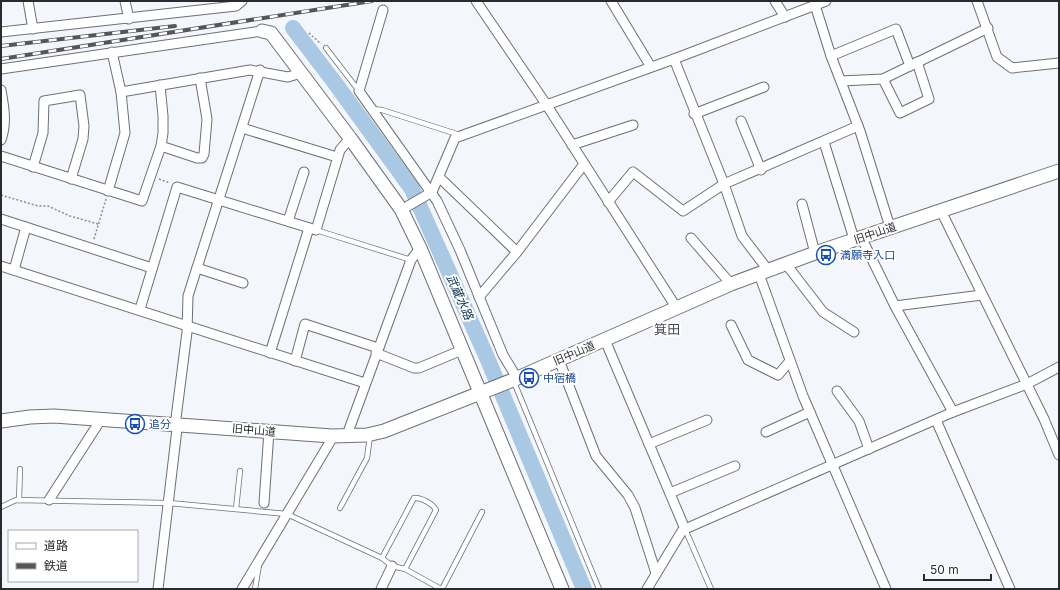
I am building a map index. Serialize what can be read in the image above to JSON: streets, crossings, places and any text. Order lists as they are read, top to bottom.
{
  "streets": {
    "main road": ["旧中山道"]
  },
  "districts": ["箕田"],
  "water": ["武蔵水路"],
  "places": {
    "bus stop": ["満願寺入口", "中宿橋", "追分"]
  },
  "legend": ["道路", "鉄道"],
  "scale_bar": "50 m"
}
